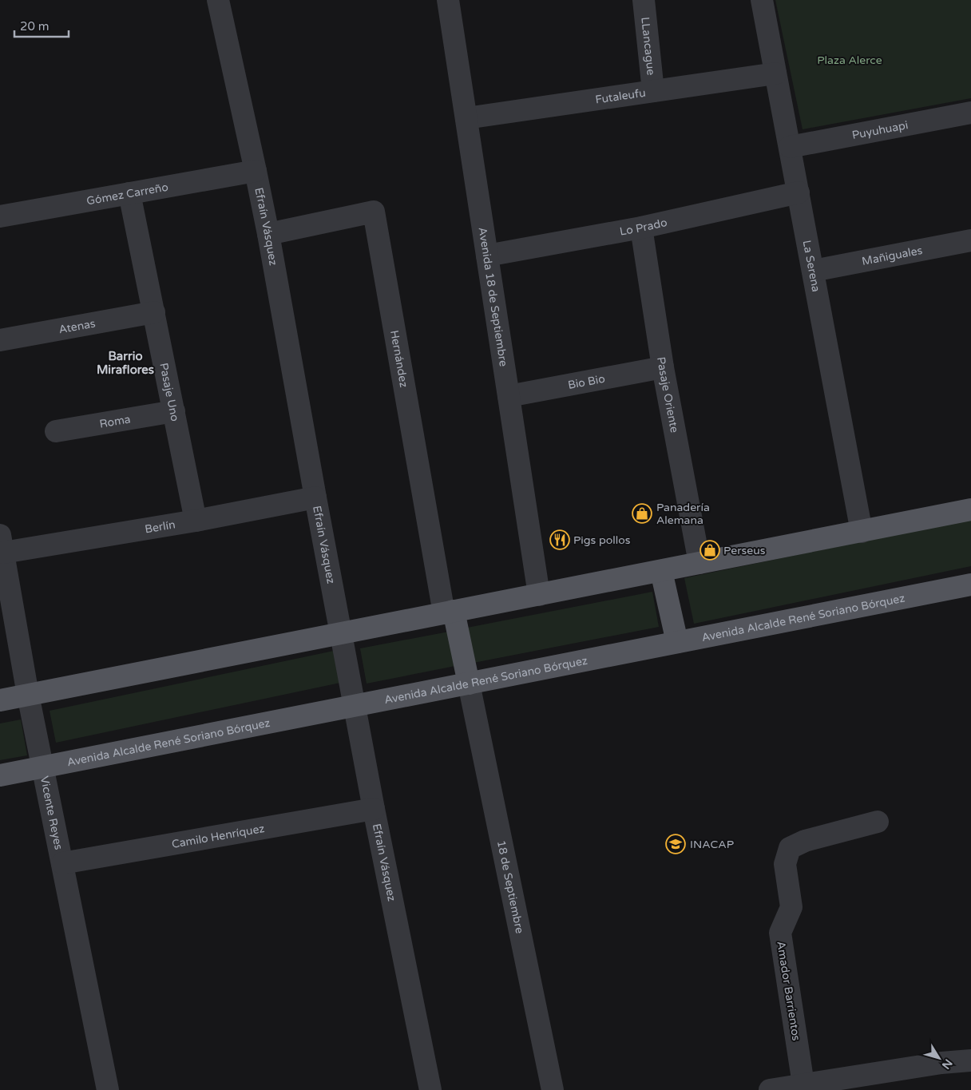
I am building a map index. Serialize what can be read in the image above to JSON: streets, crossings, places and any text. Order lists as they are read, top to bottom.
{
  "streets": {
    "main road": ["Avenida Alcalde René Soriano Bórquez"],
    "street": [
      "LLancague",
      "Futaleufu",
      "Puyuhuapi",
      "Gómez Carreño",
      "Efraín Vásquez",
      "Lo Prado",
      "Mañiguales",
      "La Serena",
      "Avenida 18 de Septiembre",
      "Atenas",
      "Hernández",
      "Bio Bio",
      "Pasaje Uno",
      "Pasaje Oriente",
      "Roma",
      "Berlín",
      "Vicente Reyes",
      "Camilo Henríquez",
      "18 de Septiembre",
      "Amador Barrientos"
    ]
  },
  "crossings": [
    ["LLancague", "Futaleufu"],
    ["Futaleufu", "La Serena"],
    ["Futaleufu", "Avenida 18 de Septiembre"],
    ["Puyuhuapi", "La Serena"],
    ["Gómez Carreño", "Efraín Vásquez"],
    ["Gómez Carreño", "Pasaje Uno"],
    ["Efraín Vásquez", "Hernández"],
    ["Efraín Vásquez", "Berlín"],
    ["Efraín Vásquez", "Avenida Alcalde René Soriano Bórquez"],
    ["Efraín Vásquez", "Camilo Henríquez"],
    ["Lo Prado", "La Serena"],
    ["Lo Prado", "Avenida 18 de Septiembre"],
    ["Lo Prado", "Pasaje Oriente"],
    ["Mañiguales", "La Serena"],
    ["Avenida 18 de Septiembre", "Bio Bio"],
    ["Atenas", "Pasaje Uno"],
    ["Bio Bio", "Pasaje Oriente"],
    ["Pasaje Uno", "Roma"],
    ["Pasaje Uno", "Berlín"],
    ["Berlín", "Vicente Reyes"],
    ["Avenida Alcalde René Soriano Bórquez", "Vicente Reyes"],
    ["Avenida Alcalde René Soriano Bórquez", "18 de Septiembre"],
    ["Vicente Reyes", "Camilo Henríquez"]
  ],
  "districts": ["Barrio Miraflores"],
  "parks": ["Plaza Alerce"],
  "places": {
    "shop": ["Panadería Alemana", "Perseus"],
    "restaurant": ["Pigs pollos"],
    "school or university": ["INACAP"]
  },
  "scale_bar": "20 m",
  "north": "bottom right"
}
